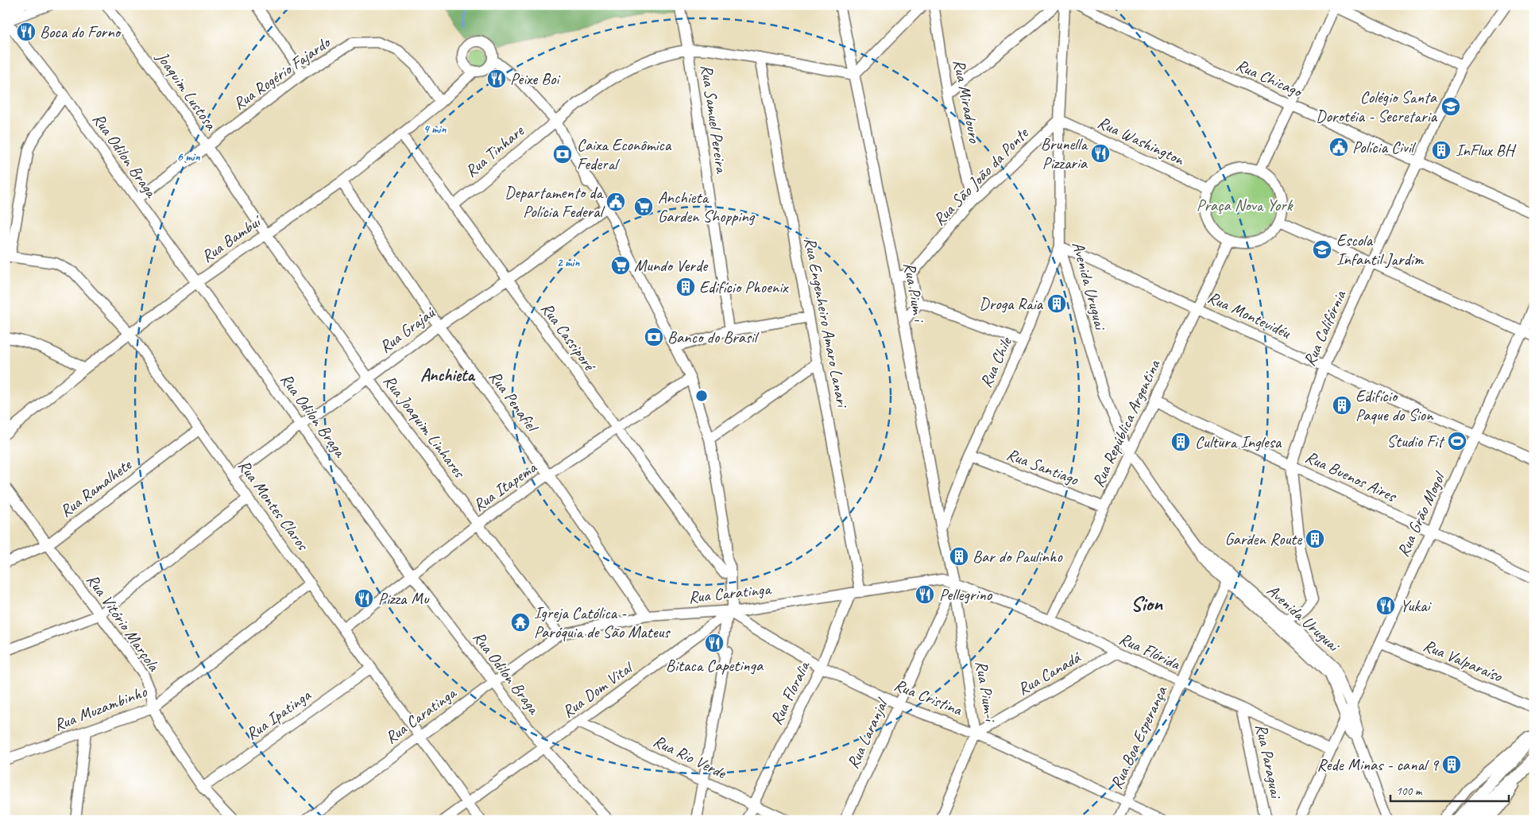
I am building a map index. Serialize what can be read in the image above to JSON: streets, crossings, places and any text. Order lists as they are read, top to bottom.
{
  "streets": {
    "street": [
      "Rua Rogério Fajardo",
      "Rua Chicago",
      "Joaquim Lustosa",
      "Rua Miradouro",
      "Rua Samuel Pereira",
      "Rua Washington",
      "Rua Tinhare",
      "Rua Odilon Braga",
      "Rua São João da Ponte",
      "Rua Bambuí",
      "Avenida Uruguai",
      "Rua Pium i",
      "Rua Montevidéu",
      "Rua Engenheiro Amaro Lanari",
      "Rua Califórnia",
      "Rua Grajaú",
      "Rua Cassiporé",
      "Rua Chile",
      "Rua Penafiel",
      "Rua República Argentina",
      "Rua Joaquim Linhares",
      "Rua Santiago",
      "Rua Buenos Aires",
      "Rua Itapema",
      "Rua Ramalhete",
      "Rua Montes Claros",
      "Rua Grão Mogol",
      "Rua Caratinga",
      "Rua Vitório Marçola",
      "Rua Flórida",
      "Rua Valparaíso",
      "Rua Canadá",
      "Rua Dom Vital",
      "Rua Pium-i",
      "Rua Floralia",
      "Rua Cristina",
      "Rua Muzambinho",
      "Rua Ipatinga",
      "Rua Laranjal",
      "Rua Boa Esperança",
      "Rua Rio Verde",
      "Rua Paraguai"
    ]
  },
  "crossings": [
    ["Rua Rogério Fajardo", "Joaquim Lustosa"],
    ["Rua Rogério Fajardo", "Rua Odilon Braga"],
    ["Rua Rogério Fajardo", "Rua Bambuí"],
    ["Rua Chicago", "Rua Califórnia"],
    ["Joaquim Lustosa", "Rua Bambuí"],
    ["Joaquim Lustosa", "Rua Joaquim Linhares"],
    ["Rua Miradouro", "Rua São João da Ponte"],
    ["Rua Samuel Pereira", "Rua Tinhare"],
    ["Rua Washington", "Rua São João da Ponte"],
    ["Rua Washington", "Avenida Uruguai"],
    ["Rua Washington", "Rua República Argentina"],
    ["Rua Tinhare", "Rua Pium i"],
    ["Rua Tinhare", "Rua Engenheiro Amaro Lanari"],
    ["Rua Tinhare", "Rua Cassiporé"],
    ["Rua Odilon Braga", "Rua Bambuí"],
    ["Rua Odilon Braga", "Rua Grajaú"],
    ["Rua Odilon Braga", "Rua Itapema"],
    ["Rua Odilon Braga", "Rua Caratinga"],
    ["Rua Odilon Braga", "Rua Dom Vital"],
    ["Rua São João da Ponte", "Avenida Uruguai"],
    ["Rua Bambuí", "Rua Cassiporé"],
    ["Rua Bambuí", "Rua Penafiel"],
    ["Rua Bambuí", "Rua Joaquim Linhares"],
    ["Rua Bambuí", "Rua Montes Claros"],
    ["Avenida Uruguai", "Rua Montevidéu"],
    ["Avenida Uruguai", "Rua Chile"],
    ["Avenida Uruguai", "Rua República Argentina"],
    ["Avenida Uruguai", "Rua Grão Mogol"],
    ["Avenida Uruguai", "Rua Boa Esperança"],
    ["Rua Pium i", "Rua Chile"],
    ["Rua Pium i", "Rua Caratinga"],
    ["Rua Pium i", "Rua Flórida"],
    ["Rua Pium i", "Rua Laranjal"],
    ["Rua Montevidéu", "Rua Califórnia"],
    ["Rua Montevidéu", "Rua Chile"],
    ["Rua Montevidéu", "Rua República Argentina"],
    ["Rua Montevidéu", "Rua Grão Mogol"],
    ["Rua Engenheiro Amaro Lanari", "Rua Caratinga"],
    ["Rua Engenheiro Amaro Lanari", "Rua Floralia"],
    ["Rua Califórnia", "Rua Buenos Aires"],
    ["Rua Grajaú", "Rua Cassiporé"],
    ["Rua Grajaú", "Rua Penafiel"],
    ["Rua Grajaú", "Rua Joaquim Linhares"],
    ["Rua Grajaú", "Rua Montes Claros"],
    ["Rua Cassiporé", "Rua Itapema"],
    ["Rua Chile", "Rua Santiago"],
    ["Rua Penafiel", "Rua Itapema"],
    ["Rua Penafiel", "Rua Caratinga"],
    ["Rua República Argentina", "Rua Santiago"],
    ["Rua República Argentina", "Rua Buenos Aires"],
    ["Rua República Argentina", "Rua Flórida"],
    ["Rua Joaquim Linhares", "Rua Itapema"],
    ["Rua Joaquim Linhares", "Rua Caratinga"],
    ["Rua Buenos Aires", "Rua Grão Mogol"],
    ["Rua Itapema", "Rua Montes Claros"],
    ["Rua Ramalhete", "Rua Montes Claros"],
    ["Rua Ramalhete", "Rua Vitório Marçola"],
    ["Rua Montes Claros", "Rua Caratinga"],
    ["Rua Montes Claros", "Rua Dom Vital"],
    ["Rua Montes Claros", "Rua Muzambinho"],
    ["Rua Montes Claros", "Rua Ipatinga"],
    ["Rua Grão Mogol", "Rua Flórida"],
    ["Rua Grão Mogol", "Rua Valparaíso"],
    ["Rua Caratinga", "Rua Flórida"],
    ["Rua Caratinga", "Rua Dom Vital"],
    ["Rua Caratinga", "Rua Floralia"],
    ["Rua Caratinga", "Rua Cristina"],
    ["Rua Caratinga", "Rua Laranjal"],
    ["Rua Vitório Marçola", "Rua Muzambinho"],
    ["Rua Vitório Marçola", "Rua Ipatinga"],
    ["Rua Flórida", "Rua Canadá"],
    ["Rua Flórida", "Rua Laranjal"],
    ["Rua Flórida", "Rua Boa Esperança"],
    ["Rua Flórida", "Rua Paraguai"],
    ["Rua Canadá", "Rua Pium-i"],
    ["Rua Canadá", "Rua Cristina"],
    ["Rua Dom Vital", "Rua Cristina"],
    ["Rua Dom Vital", "Rua Rio Verde"],
    ["Rua Pium-i", "Rua Cristina"],
    ["Rua Pium-i", "Rua Laranjal"],
    ["Rua Floralia", "Rua Cristina"],
    ["Rua Floralia", "Rua Rio Verde"],
    ["Rua Cristina", "Rua Laranjal"],
    ["Rua Cristina", "Rua Boa Esperança"]
  ],
  "districts": ["Anchieta", "Sion"],
  "parks": ["Praça Nova York"],
  "places": {
    "restaurant": [
      "Boca do Forno",
      "Peixe Boi",
      "Brunella Pizzaria",
      "Pellegrino",
      "Pizza Mu",
      "Yukai",
      "Bitaca Capetinga"
    ],
    "school or university": ["Colégio Santa Dorotéia - Secretaria", "Escola Infantil Jardim"],
    "public building": ["Polícia Civil", "Departamento da Polícia Federal"],
    "building": [
      "InFlux BH",
      "Edifício Phoenix",
      "Droga Raia",
      "Edifício Paque do Sion",
      "Cultura Inglesa",
      "Garden Route",
      "Bar do Paulinho",
      "Rede Minas - canal 9"
    ],
    "bank": ["Caixa Econômica Federal", "Banco do Brasil"],
    "supermarket": ["Anchieta Garden Shopping", "Mundo Verde"],
    "sports": ["Studio Fit"],
    "temple": ["Igreja Católica - Paróquia de São Mateus"]
  },
  "scale_bar": "100 m",
  "rings": ["4 min", "6 min", "2 min"]
}
